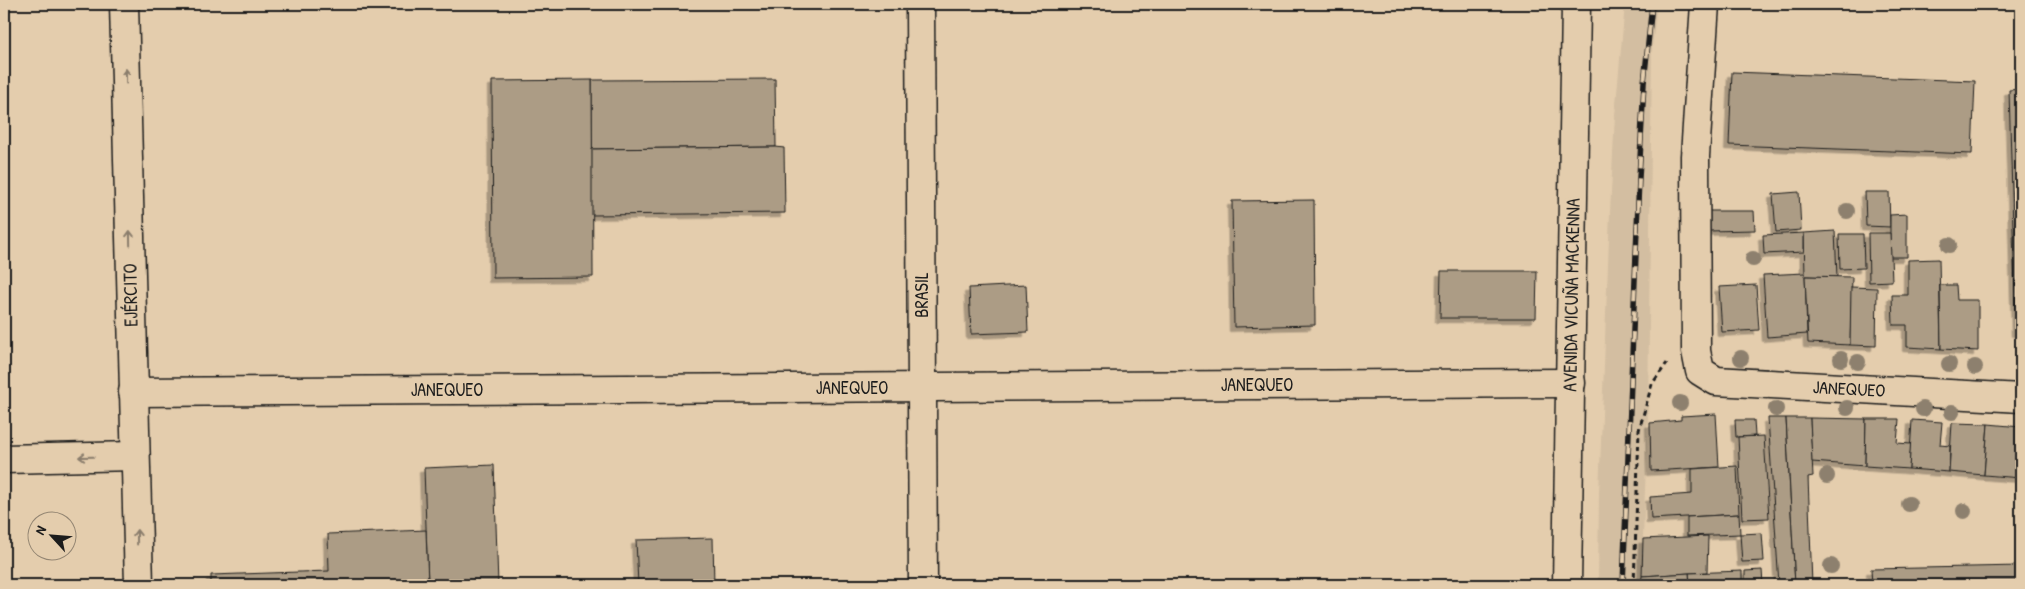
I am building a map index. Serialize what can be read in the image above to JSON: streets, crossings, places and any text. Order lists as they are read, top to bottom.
{
  "streets": {
    "street": [
      "EJÉRCITO",
      "BRASIL",
      "AVENIDA VICUÑA MACKENNA",
      "JANEQUEO"
    ]
  },
  "crossings": [
    ["EJÉRCITO", "JANEQUEO"],
    ["BRASIL", "JANEQUEO"],
    ["AVENIDA VICUÑA MACKENNA", "JANEQUEO"]
  ],
  "one_way": ["EJÉRCITO"],
  "north": "top left"
}
